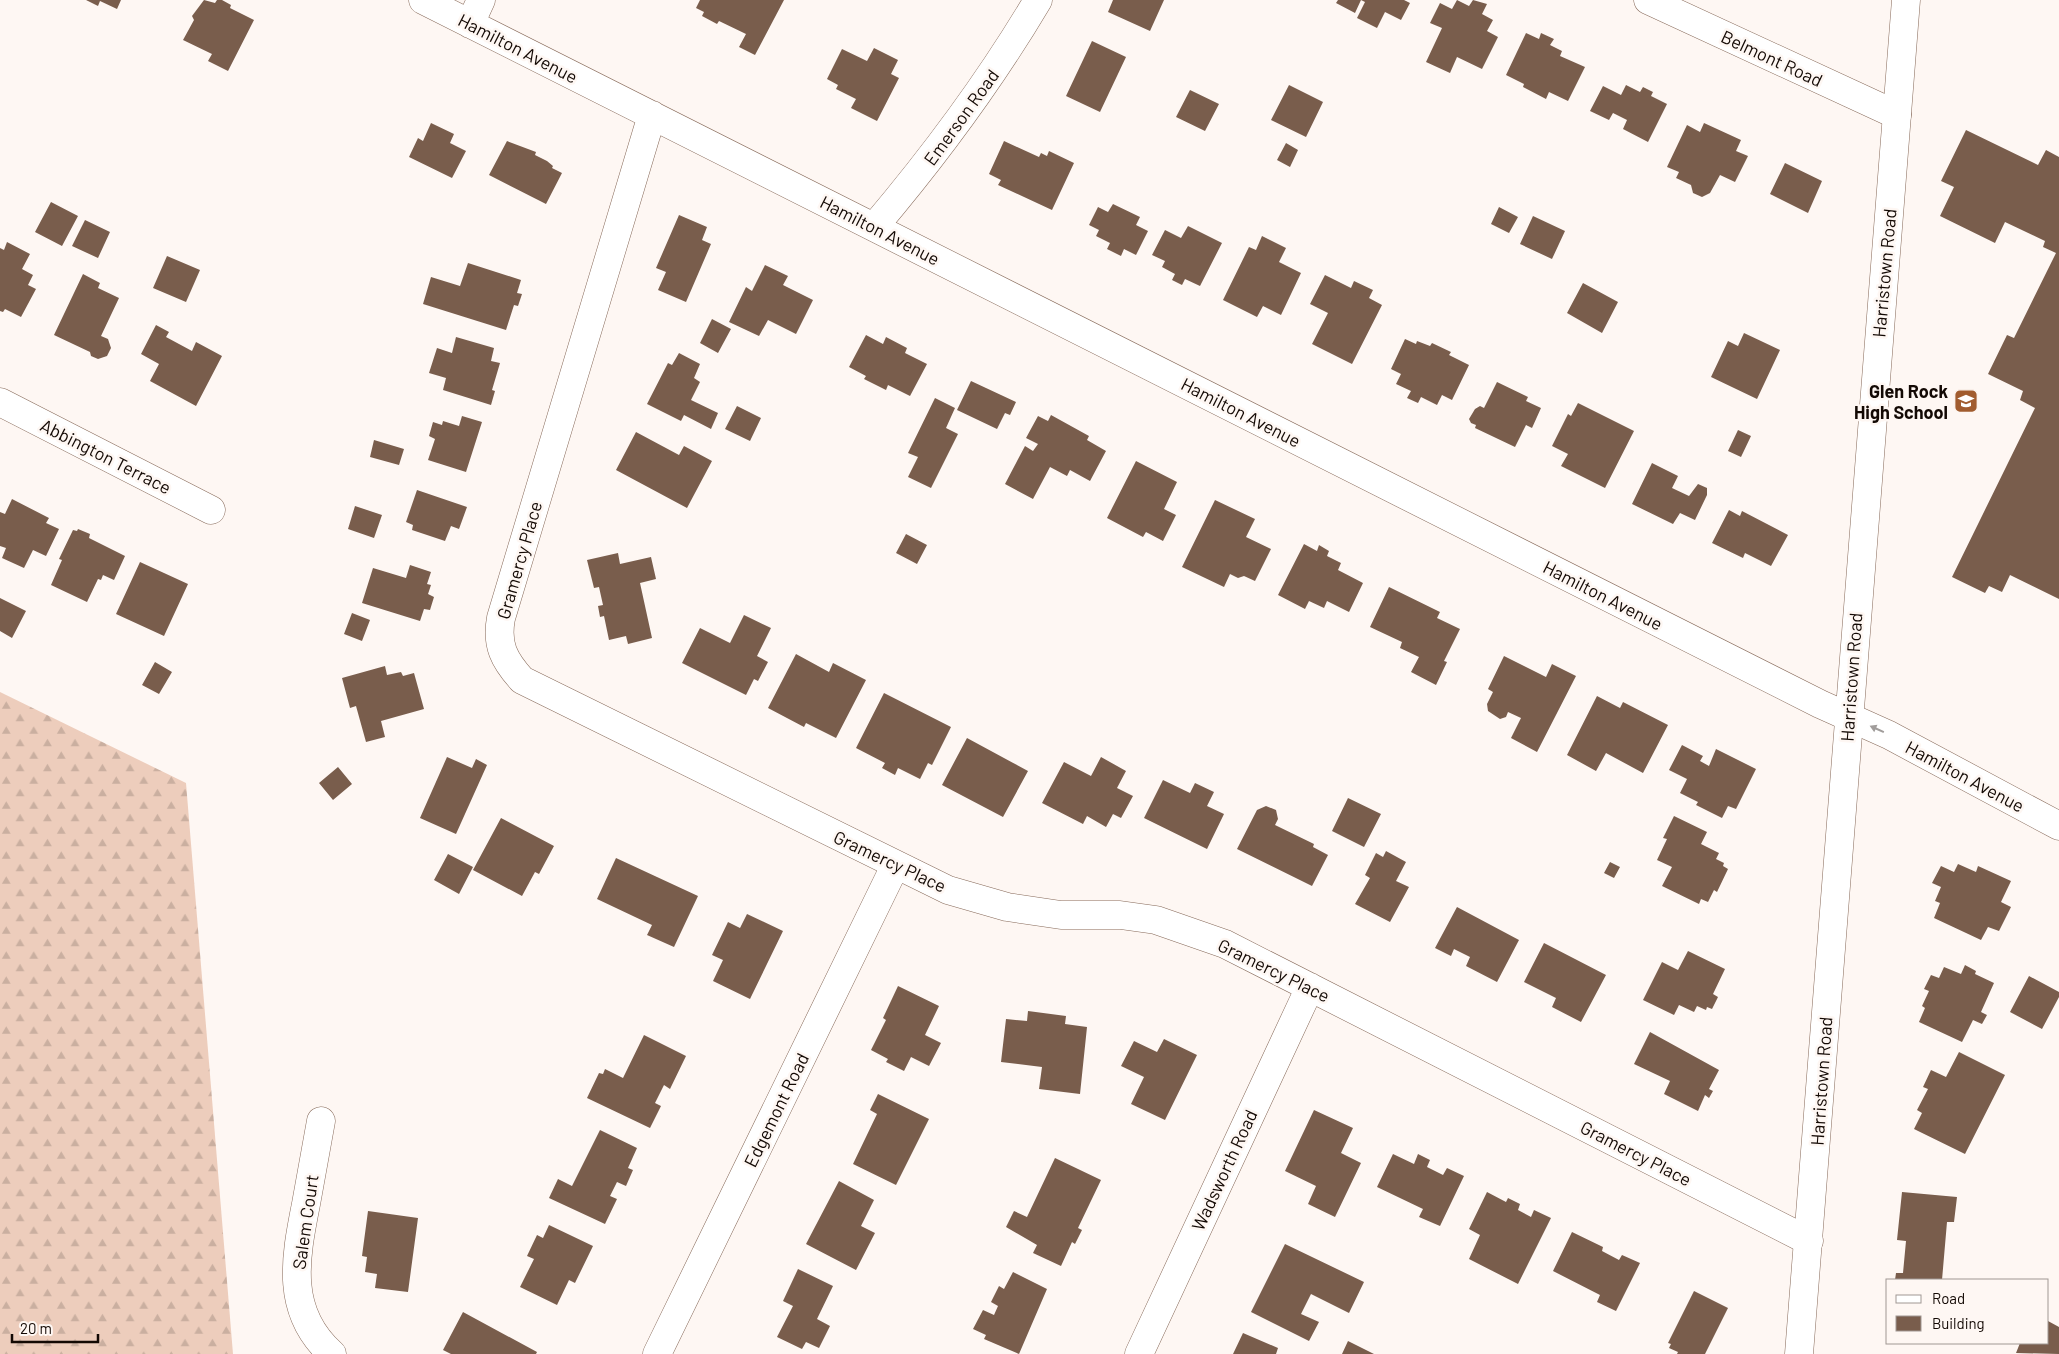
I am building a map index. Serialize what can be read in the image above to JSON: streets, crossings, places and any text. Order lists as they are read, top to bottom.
{
  "streets": {
    "street": [
      "Hamilton Avenue",
      "Belmont Road",
      "Emerson Road",
      "Harristown Road",
      "Abbington Terrace",
      "Gramercy Place",
      "Edgemont Road",
      "Wadsworth Road",
      "Salem Court"
    ]
  },
  "crossings": [
    ["Hamilton Avenue", "Emerson Road"],
    ["Hamilton Avenue", "Harristown Road"],
    ["Hamilton Avenue", "Gramercy Place"],
    ["Belmont Road", "Harristown Road"],
    ["Harristown Road", "Gramercy Place"],
    ["Gramercy Place", "Edgemont Road"],
    ["Gramercy Place", "Wadsworth Road"]
  ],
  "places": {
    "school or university": ["Glen Rock High School"]
  },
  "legend": ["Road", "Building"],
  "scale_bar": "20 m"
}
